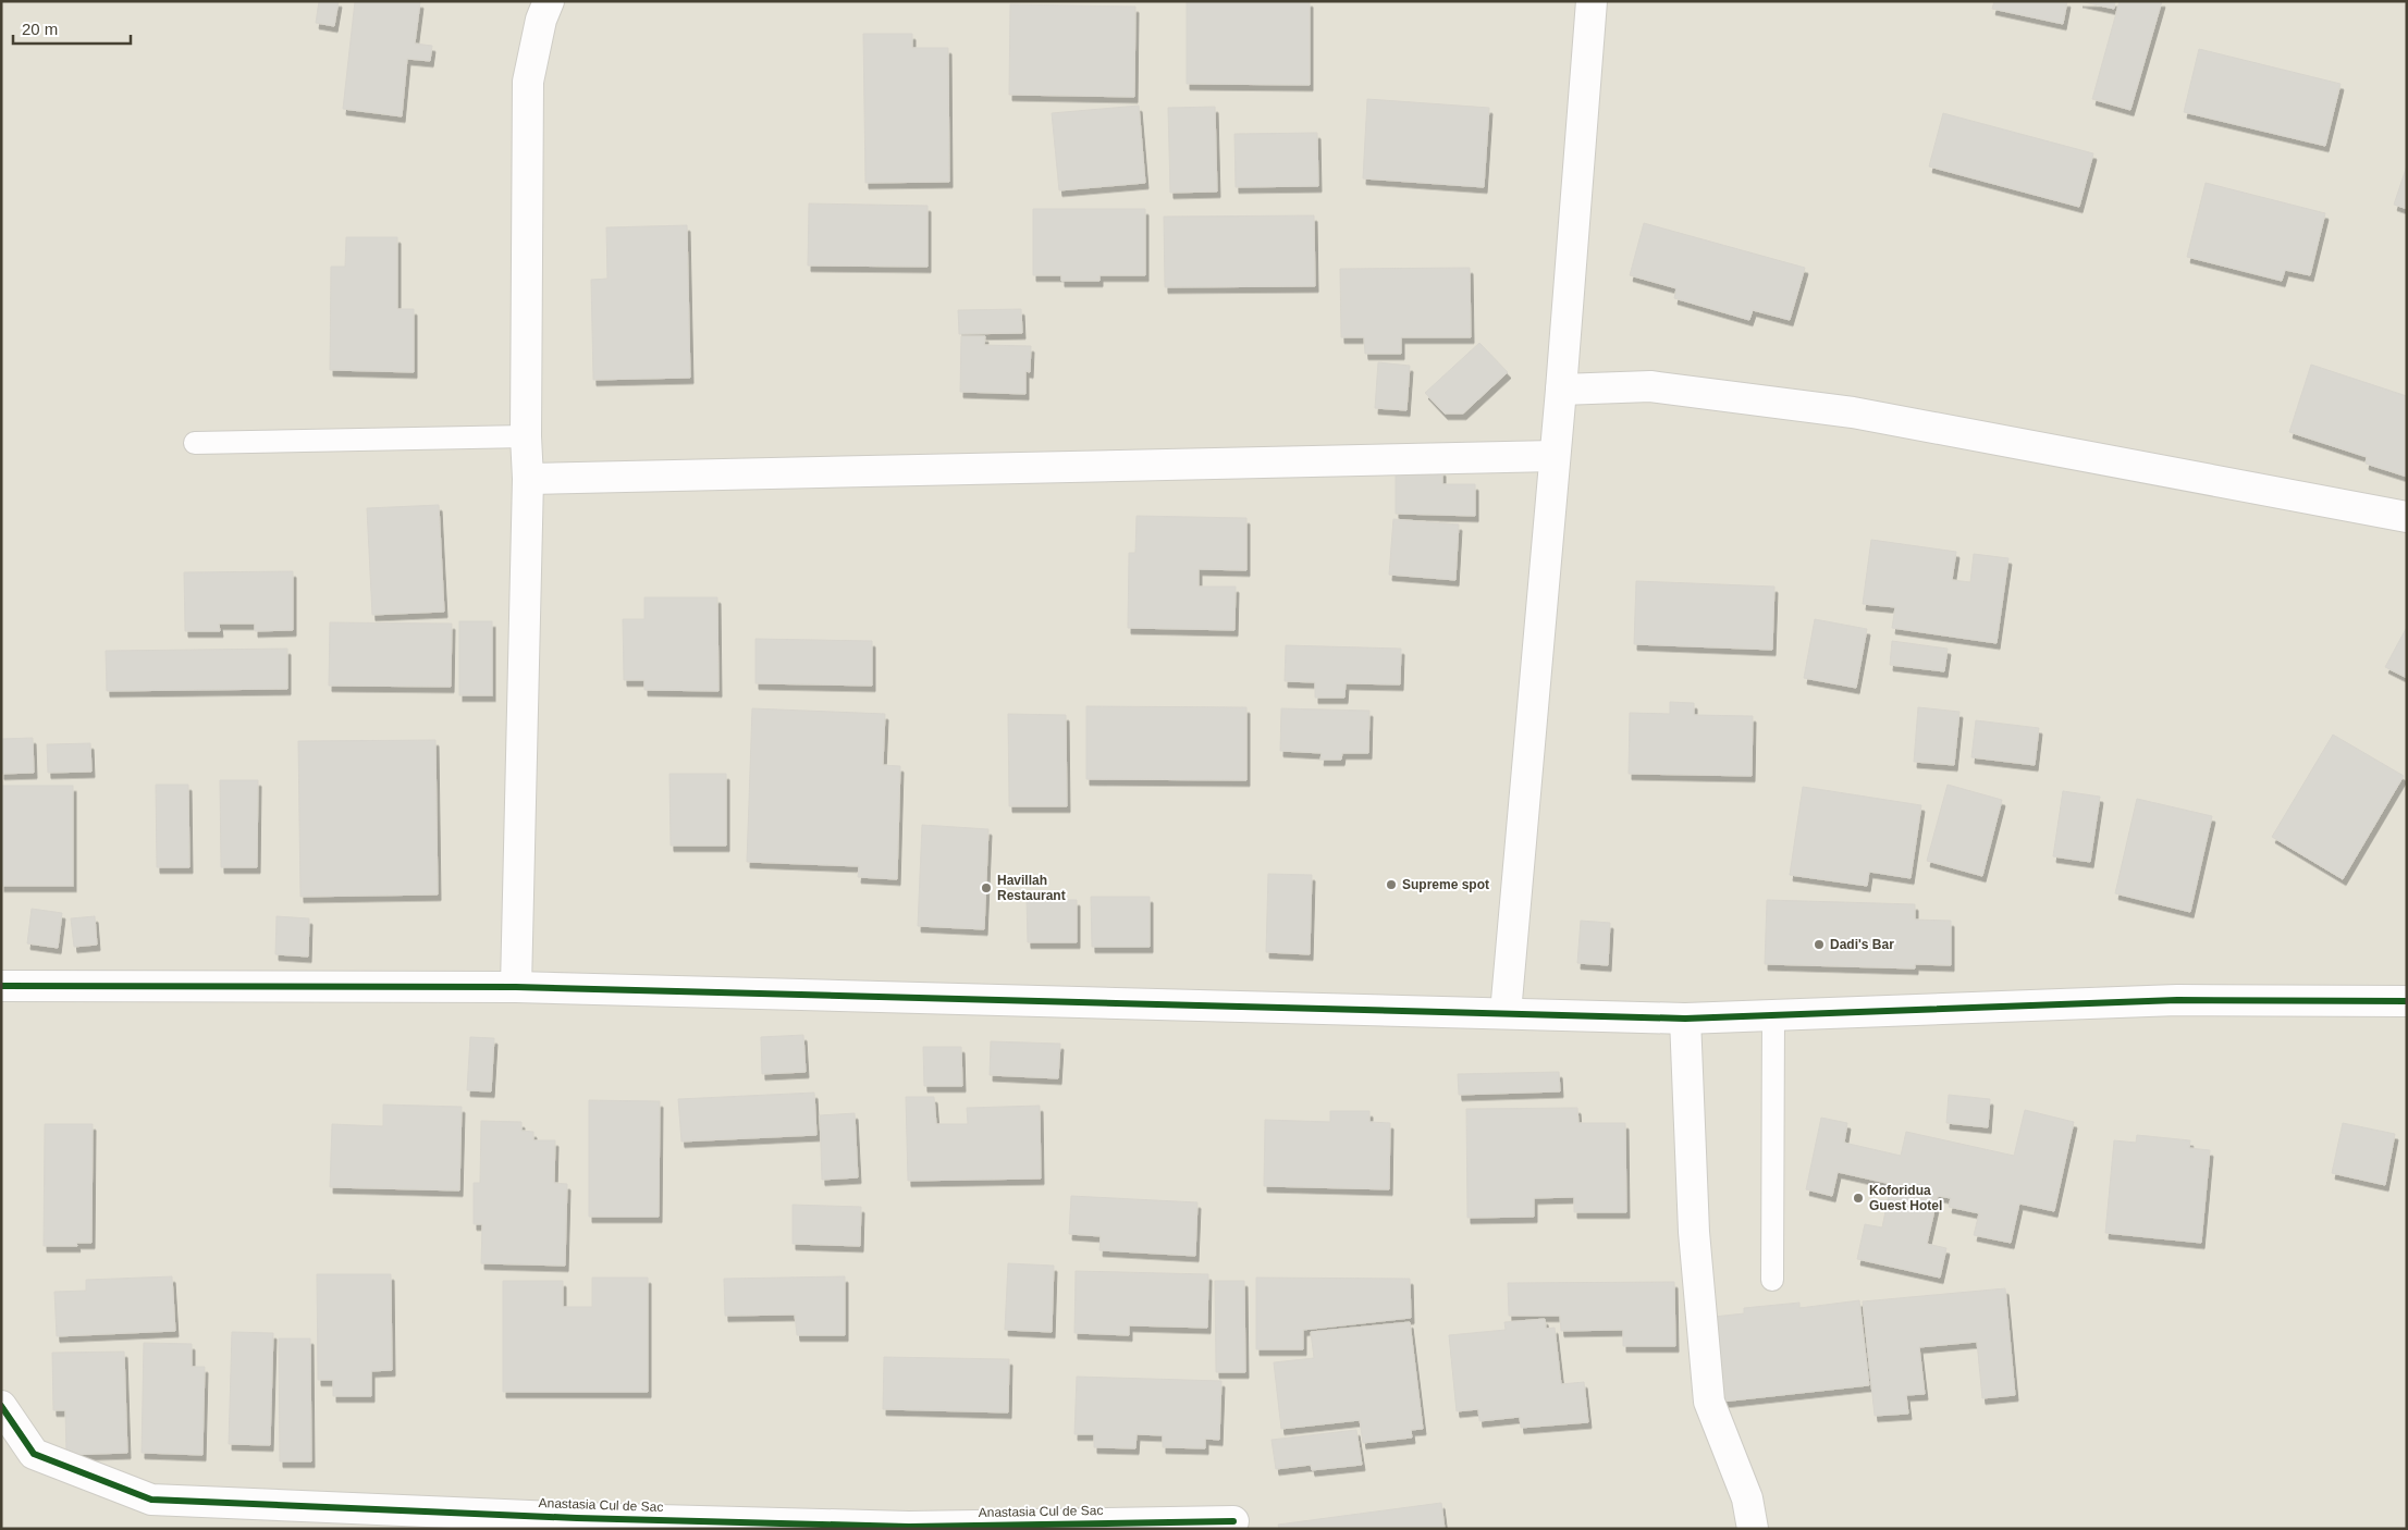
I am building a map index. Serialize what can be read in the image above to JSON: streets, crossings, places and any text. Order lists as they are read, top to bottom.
{
  "streets": {
    "street": ["Anastasia Cul de Sac"]
  },
  "places": [
    "Supreme spot",
    "Havillah Restaurant",
    "Dadi's Bar",
    "Koforidua Guest Hotel"
  ],
  "scale_bar": "20 m"
}
